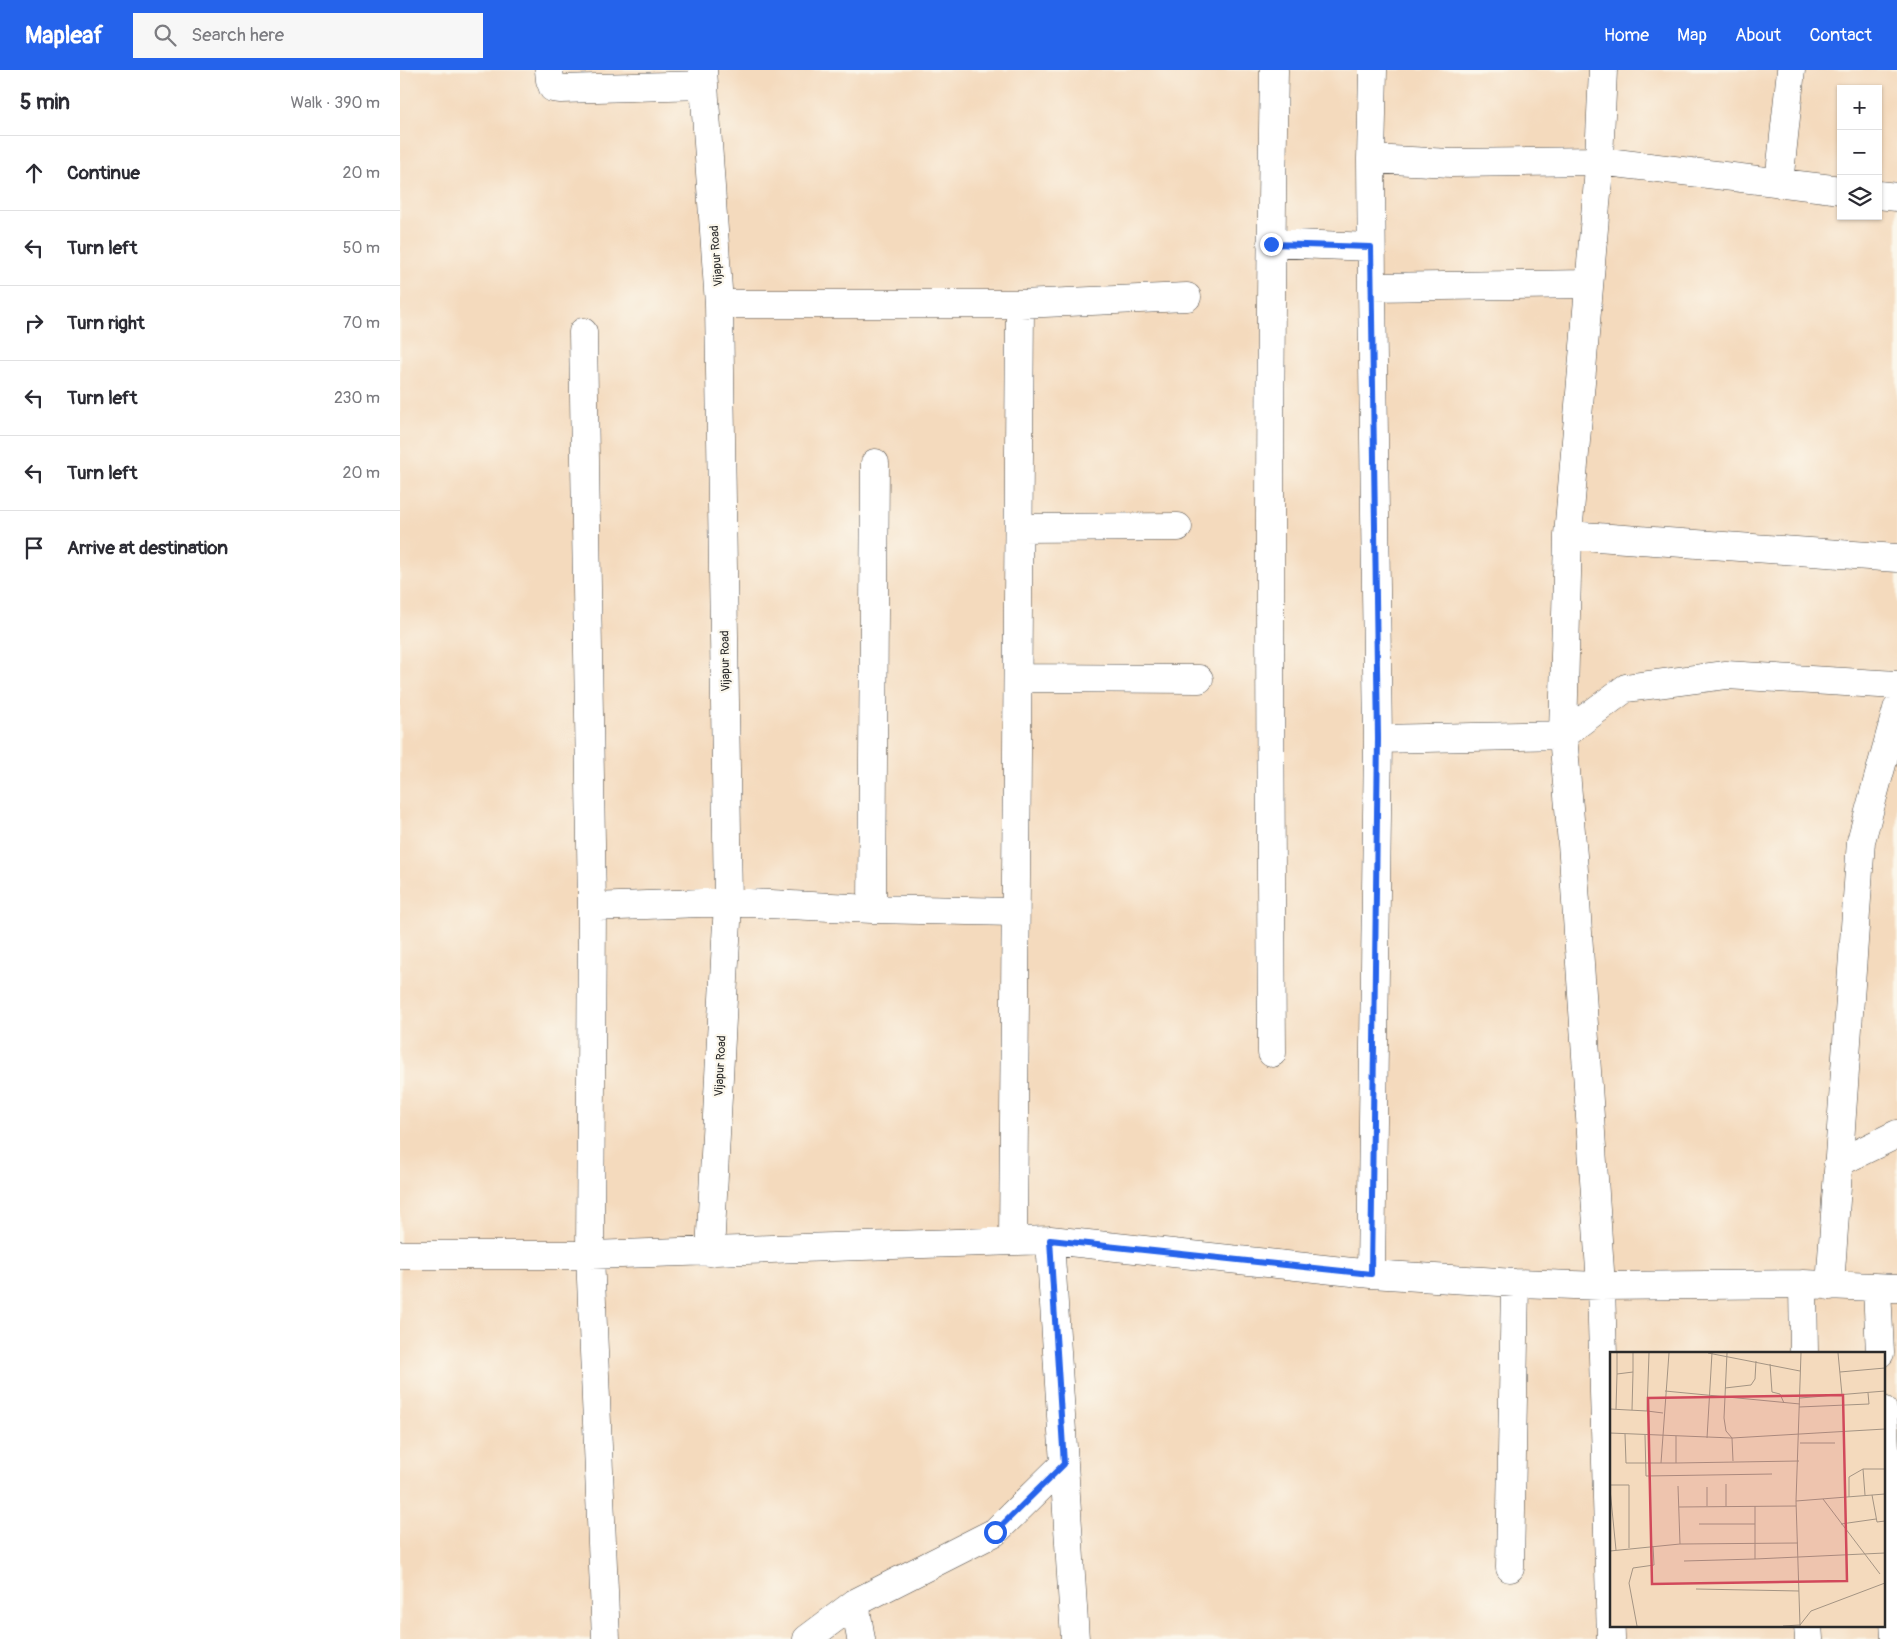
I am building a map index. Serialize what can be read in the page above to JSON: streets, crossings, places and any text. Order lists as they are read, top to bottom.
{
  "streets": {
    "street": ["Vijapur Road"]
  },
  "page": {
    "header": "Mapleaf",
    "search": "Search here",
    "nav": [
      "Home",
      "Map",
      "About",
      "Contact"
    ],
    "heading": ["5 min", "Walk · 390 m"],
    "map_buttons": ["+", "−"],
    "list": [
      ["Continue", "20 m"],
      ["Turn left", "50 m"],
      ["Turn right", "70 m"],
      ["Turn left", "230 m"],
      ["Turn left", "20 m"],
      "Arrive at destination"
    ]
  }
}
